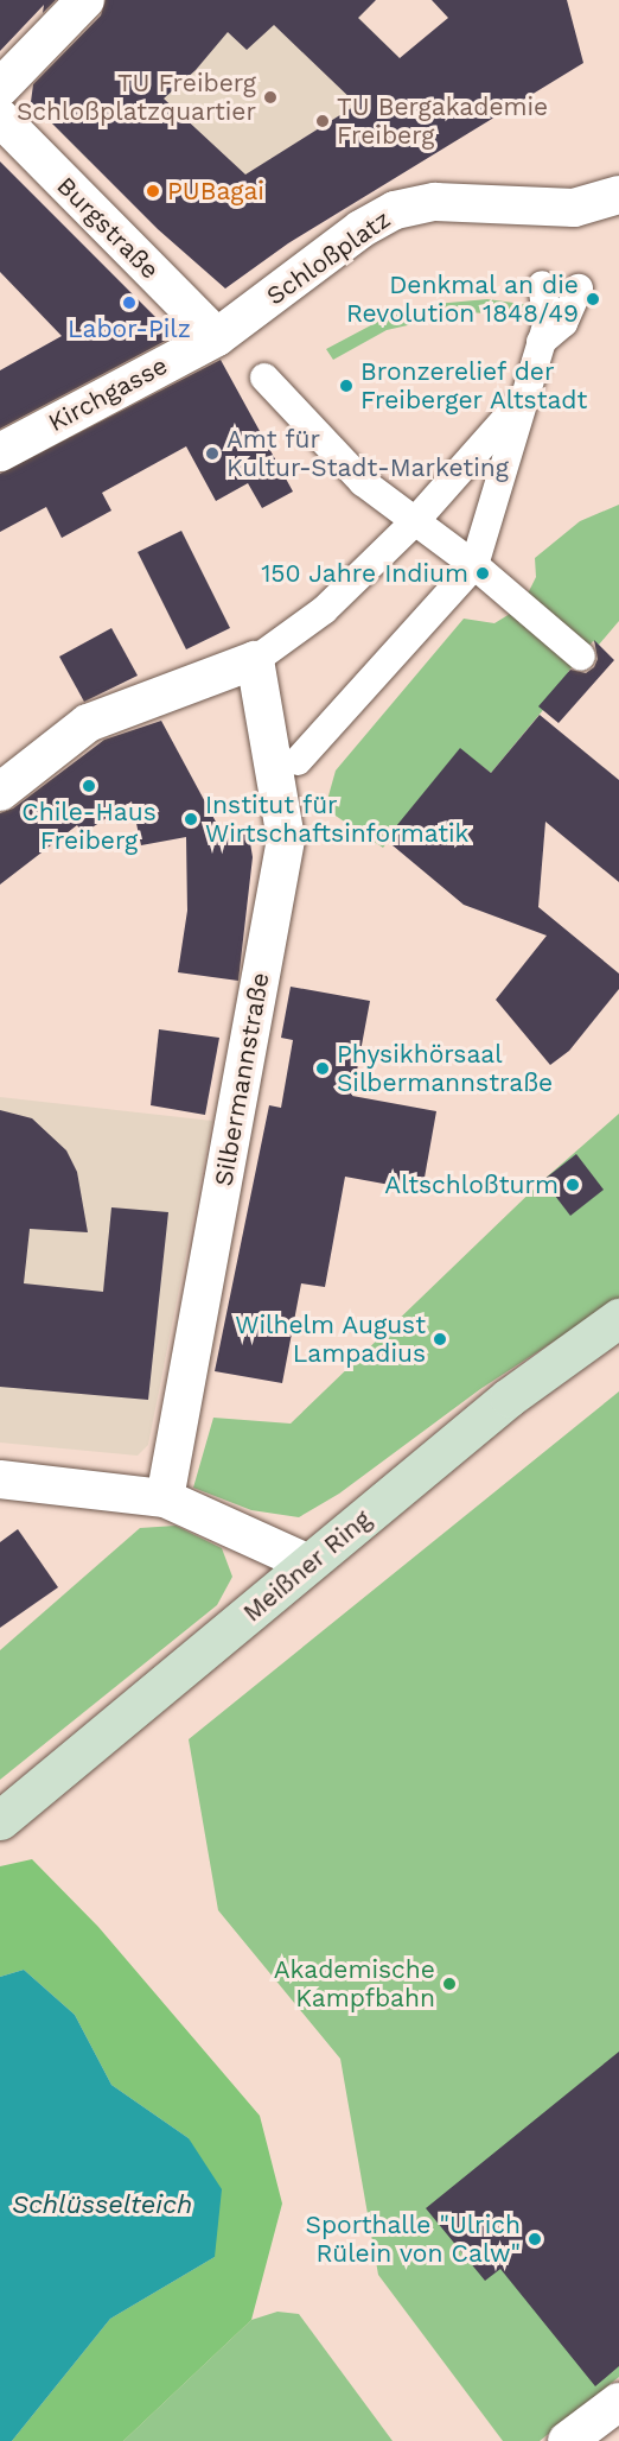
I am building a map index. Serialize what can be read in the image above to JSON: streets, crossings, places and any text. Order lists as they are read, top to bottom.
{
  "streets": {
    "main road": ["Meißner Ring"],
    "street": [
      "Burgstraße",
      "Schloßplatz",
      "Kirchgasse",
      "Silbermannstraße"
    ]
  },
  "crossings": [
    ["Burgstraße", "Schloßplatz"],
    ["Burgstraße", "Kirchgasse"],
    ["Schloßplatz", "Kirchgasse"]
  ],
  "water": ["Schlüsselteich"],
  "places": [
    "TU Freiberg Schloßplatzquartier",
    "TU Bergakademie Freiberg",
    "PUBagai",
    "Denkmal an die Revolution 1848/49",
    "Labor-Pilz",
    "Bronzerelief der Freiberger Altstadt",
    "Amt für Kultur-Stadt-Marketing",
    "150 Jahre Indium",
    "Chile-Haus Freiberg",
    "Institut für Wirtschaftsinformatik",
    "Physikhörsaal Silbermannstraße",
    "Altschloßturm",
    "Wilhelm August Lampadius",
    "Akademische Kampfbahn",
    "Sporthalle \"Ulrich Rülein von Calw\""
  ]
}
